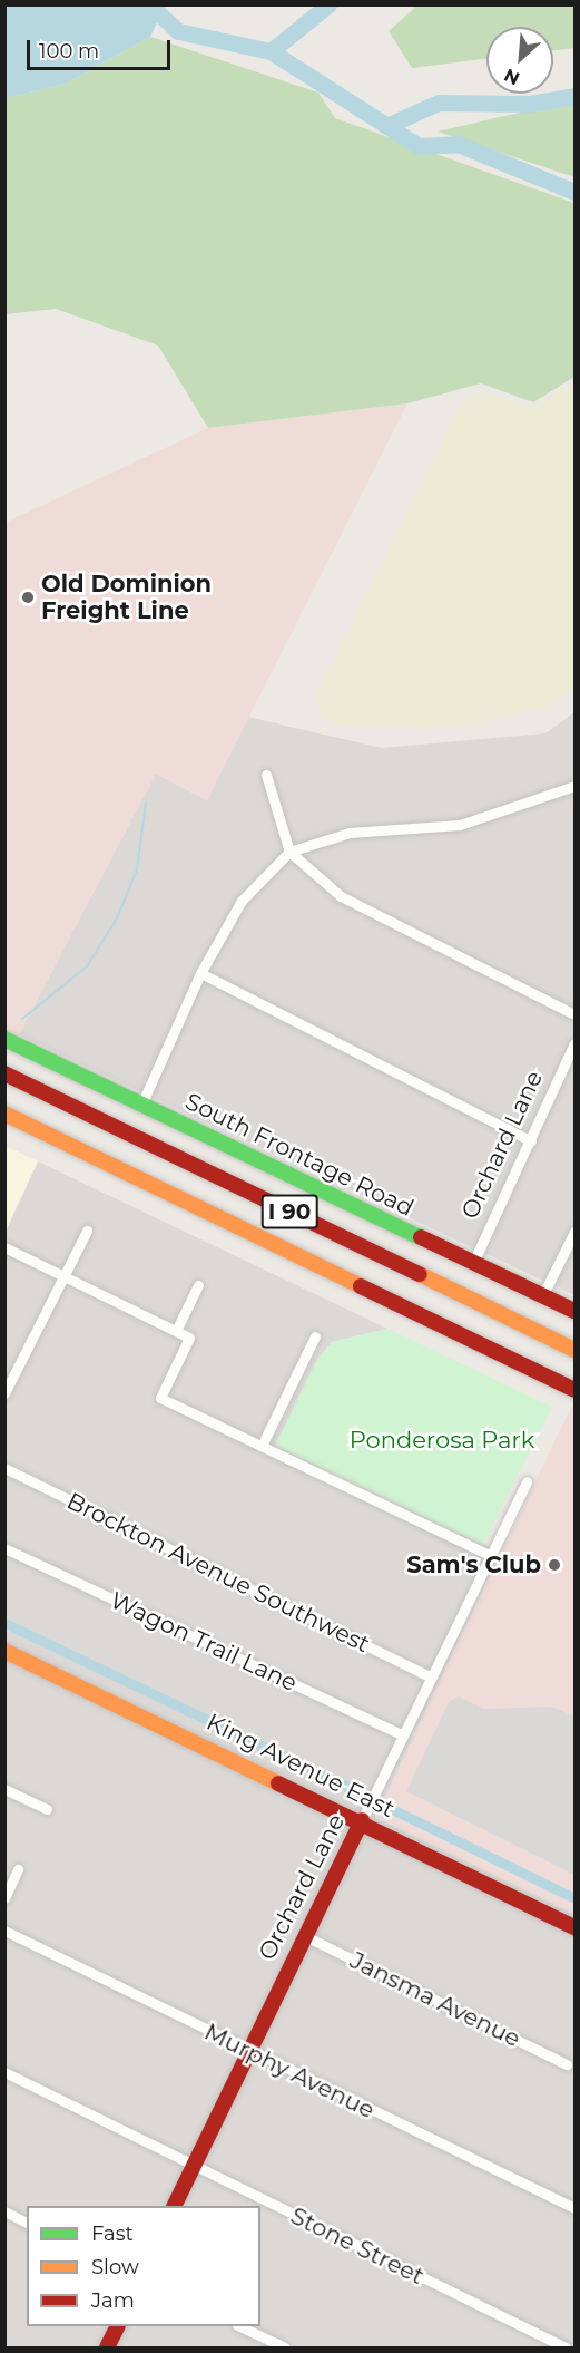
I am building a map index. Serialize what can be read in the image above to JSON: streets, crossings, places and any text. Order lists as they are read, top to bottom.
{
  "streets": {
    "main road": [
      "Orchard Lane",
      "South Frontage Road",
      "I 90",
      "King Avenue East"
    ],
    "street": [
      "Brockton Avenue Southwest",
      "Wagon Trail Lane",
      "Jansma Avenue",
      "Murphy Avenue",
      "Stone Street"
    ]
  },
  "crossings": [
    ["Orchard Lane", "South Frontage Road"],
    ["Orchard Lane", "Brockton Avenue Southwest"],
    ["Orchard Lane", "Wagon Trail Lane"],
    ["Orchard Lane", "King Avenue East"],
    ["Orchard Lane", "Jansma Avenue"],
    ["Orchard Lane", "Murphy Avenue"],
    ["Orchard Lane", "Stone Street"]
  ],
  "parks": ["Ponderosa Park"],
  "places": ["Old Dominion Freight Line", "Sam's Club"],
  "legend": ["Fast", "Slow", "Jam"],
  "scale_bar": "100 m",
  "north": "bottom left"
}
